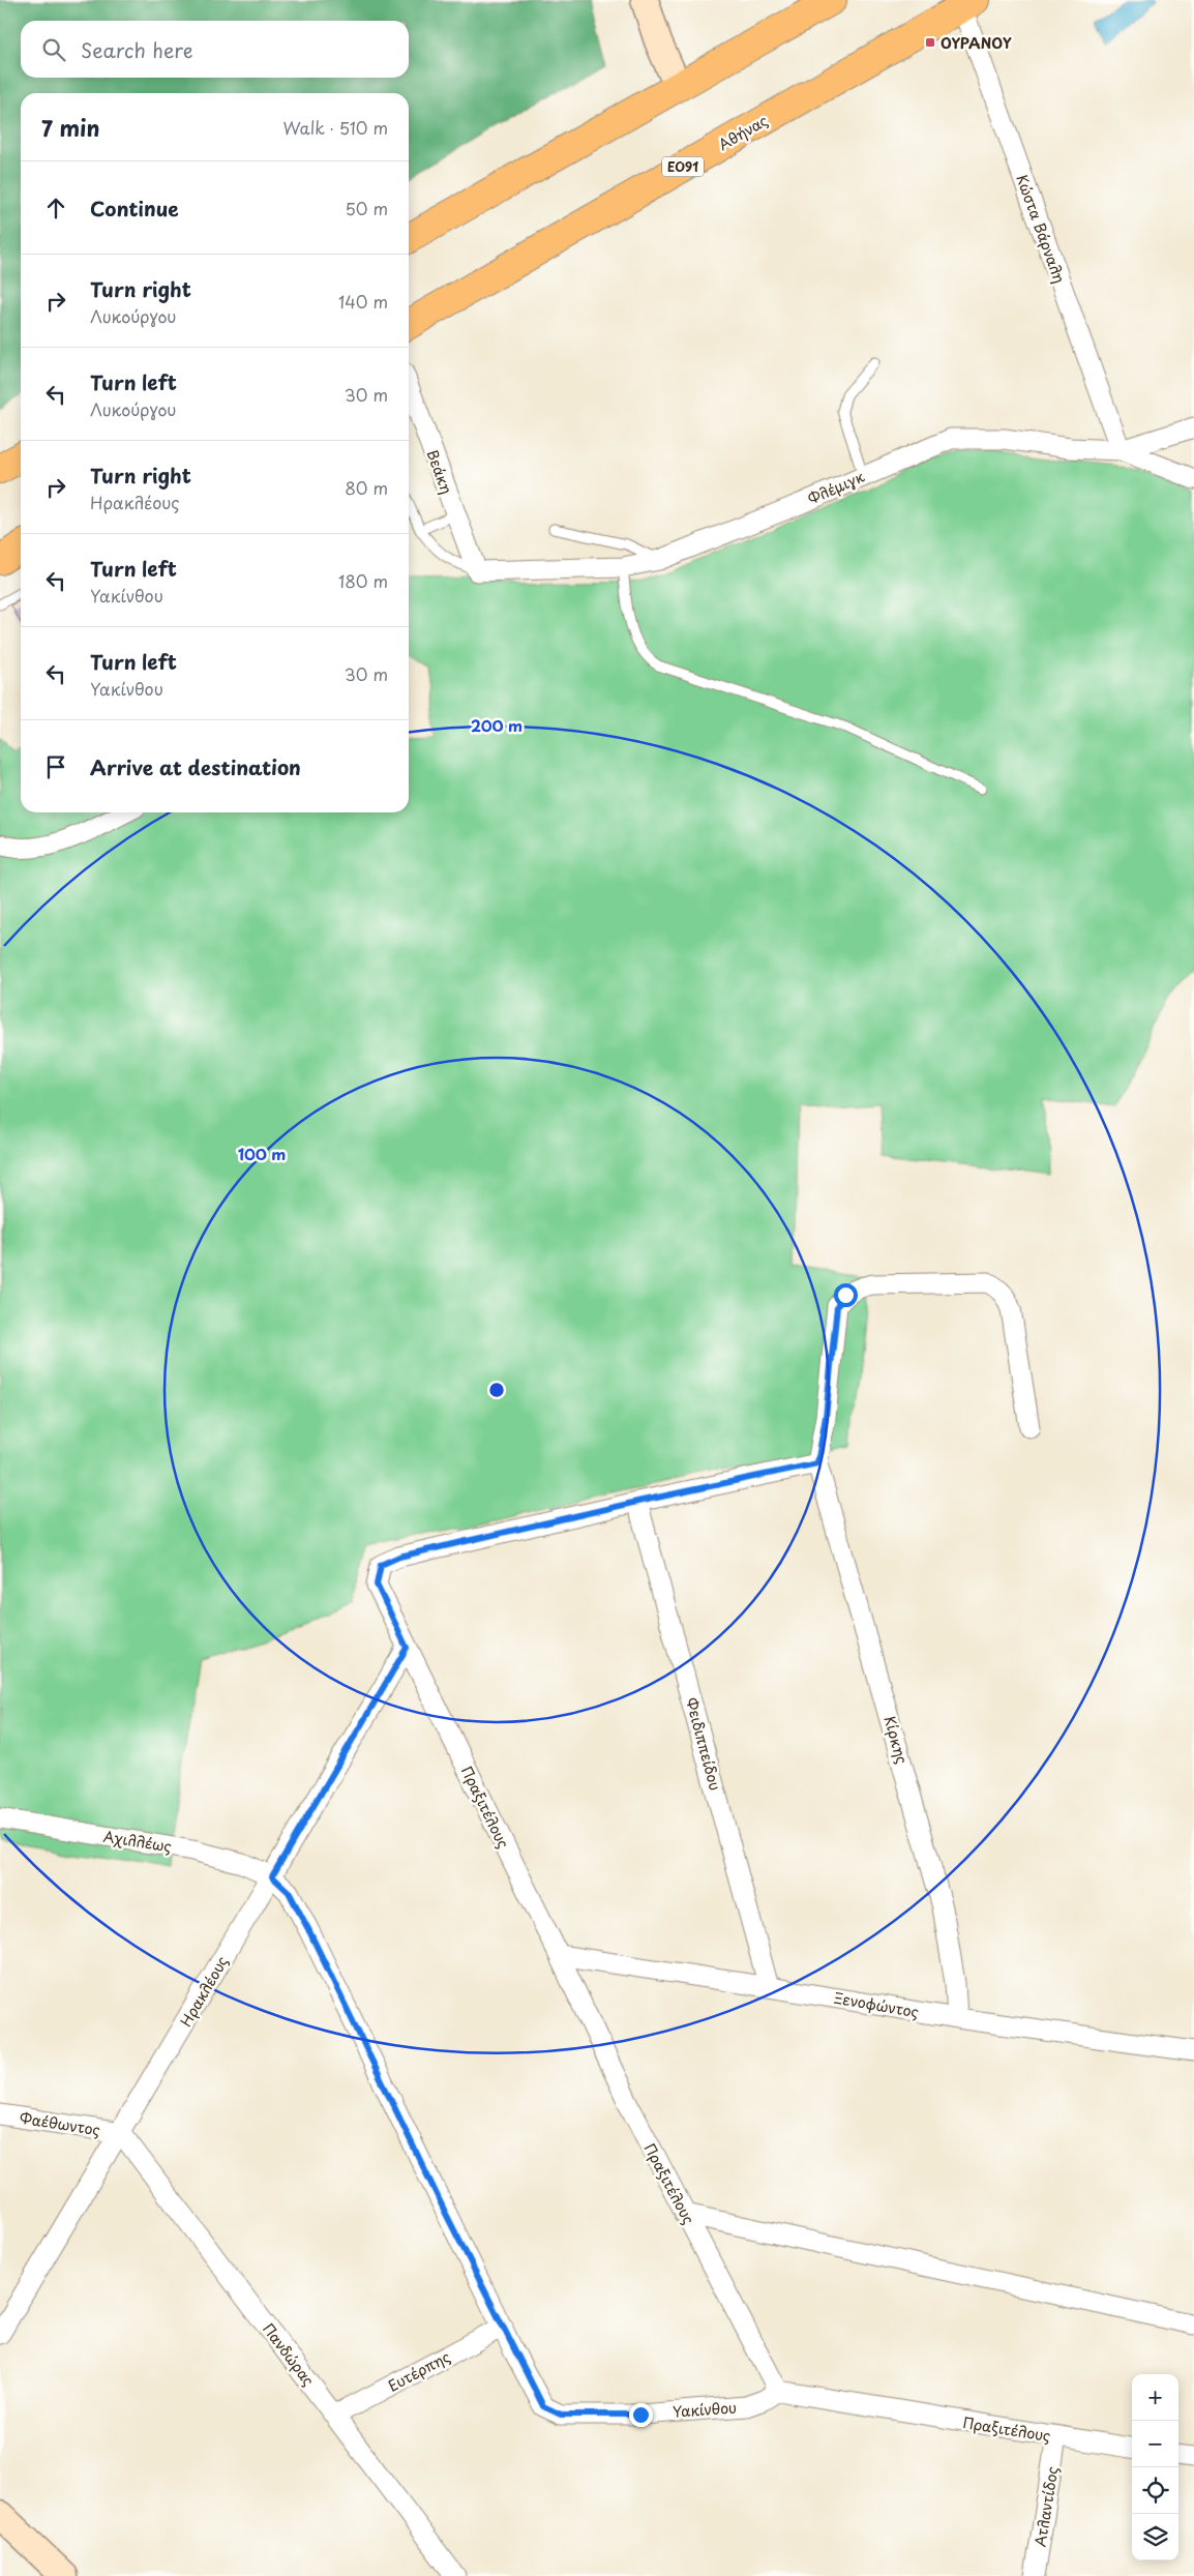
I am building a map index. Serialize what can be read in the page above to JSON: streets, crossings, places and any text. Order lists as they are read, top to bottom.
{
  "streets": {
    "highway": ["Αθήνας", "ΕΟ91"],
    "street": [
      "Κώστα Βάρναλη",
      "Βεάκη",
      "Φλέμιγκ",
      "Κίρκης",
      "Φειδιππείδου",
      "Πραξιτέλους",
      "Αχιλλέως",
      "Ηρακλέους",
      "Ξενοφώντος",
      "Φαέθωντος",
      "Πανδώρας",
      "Ευτέρπης",
      "Υακίνθου",
      "Ατλαντίδος"
    ]
  },
  "crossings": [
    ["Αθήνας", "Κώστα Βάρναλη"],
    ["Κώστα Βάρναλη", "Φλέμιγκ"],
    ["Βεάκη", "Φλέμιγκ"],
    ["Κίρκης", "Ξενοφώντος"],
    ["Φειδιππείδου", "Πραξιτέλους"],
    ["Φειδιππείδου", "Ξενοφώντος"],
    ["Πραξιτέλους", "Ηρακλέους"],
    ["Πραξιτέλους", "Ξενοφώντος"],
    ["Πραξιτέλους", "Υακίνθου"],
    ["Πραξιτέλους", "Ατλαντίδος"],
    ["Αχιλλέως", "Ηρακλέους"],
    ["Αχιλλέως", "Υακίνθου"],
    ["Ηρακλέους", "Φαέθωντος"],
    ["Ηρακλέους", "Πανδώρας"],
    ["Ηρακλέους", "Υακίνθου"],
    ["Φαέθωντος", "Πανδώρας"],
    ["Πανδώρας", "Ευτέρπης"],
    ["Ευτέρπης", "Υακίνθου"]
  ],
  "places": {
    "transit": ["ΟΥΡΑΝΟΥ"]
  },
  "page": {
    "search": "Search here",
    "heading": ["7 min", "Walk · 510 m"],
    "list": [
      ["Continue", "50 m"],
      ["Turn right", "Λυκούργου", "140 m"],
      ["Turn left", "Λυκούργου", "30 m"],
      ["Turn right", "Ηρακλέους", "80 m"],
      ["Turn left", "Υακίνθου", "180 m"],
      ["Turn left", "Υακίνθου", "30 m"],
      "Arrive at destination"
    ],
    "map_buttons": ["+", "−"]
  },
  "rings": ["200 m", "100 m"]
}
